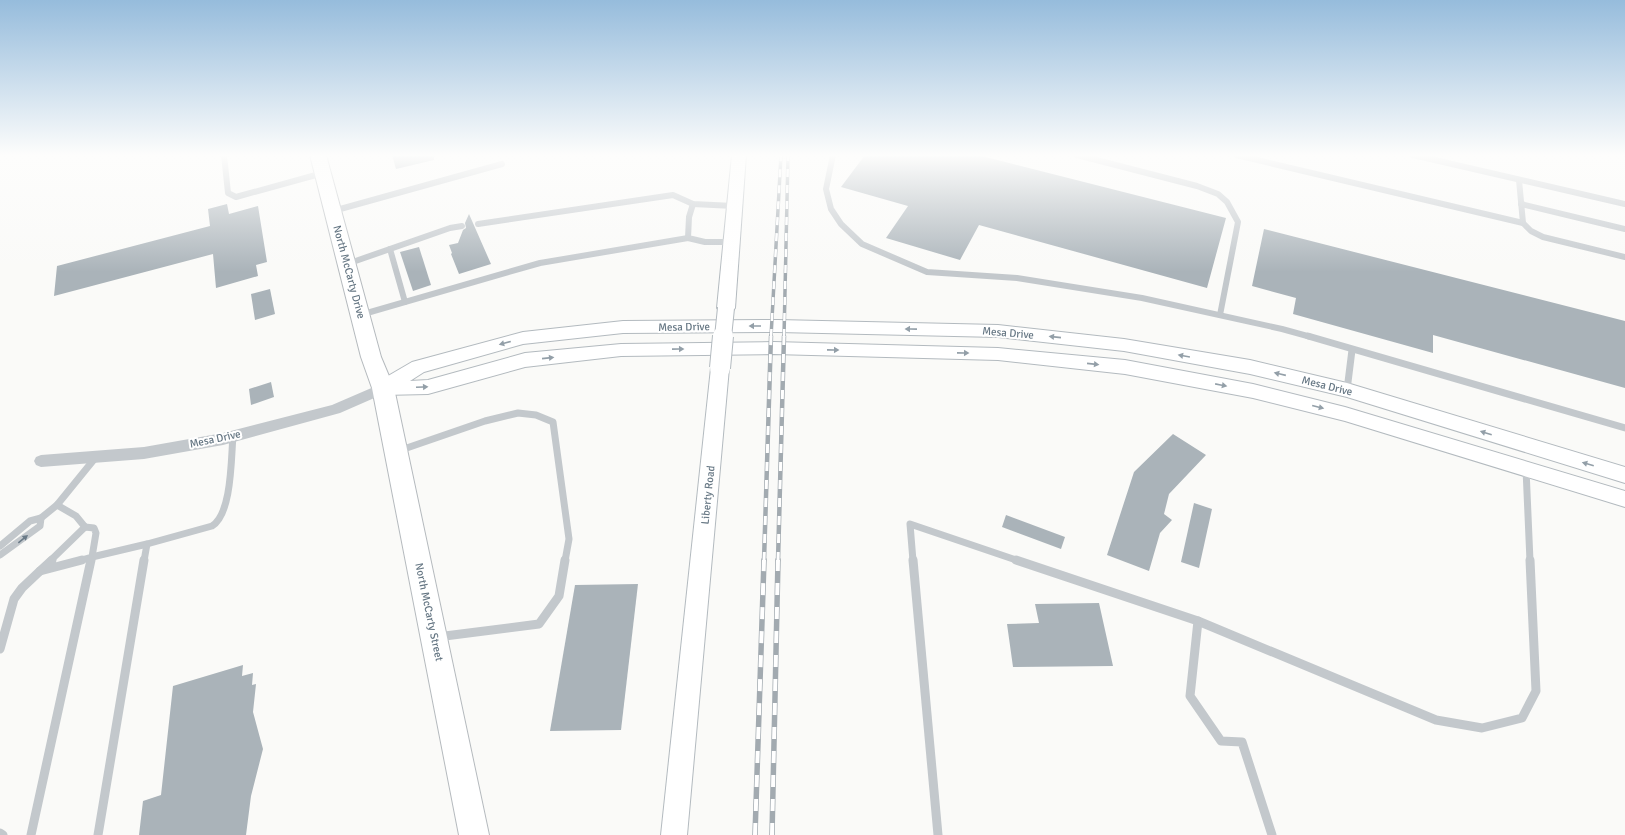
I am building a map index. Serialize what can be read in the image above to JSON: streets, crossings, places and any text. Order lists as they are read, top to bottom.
{
  "streets": {
    "main road": [
      "North McCarty Drive",
      "Mesa Drive",
      "Liberty Road",
      "North McCarty Street"
    ]
  },
  "crossings": [
    ["North McCarty Drive", "Mesa Drive"],
    ["North McCarty Drive", "North McCarty Street"],
    ["Mesa Drive", "North McCarty Street"]
  ]
}
